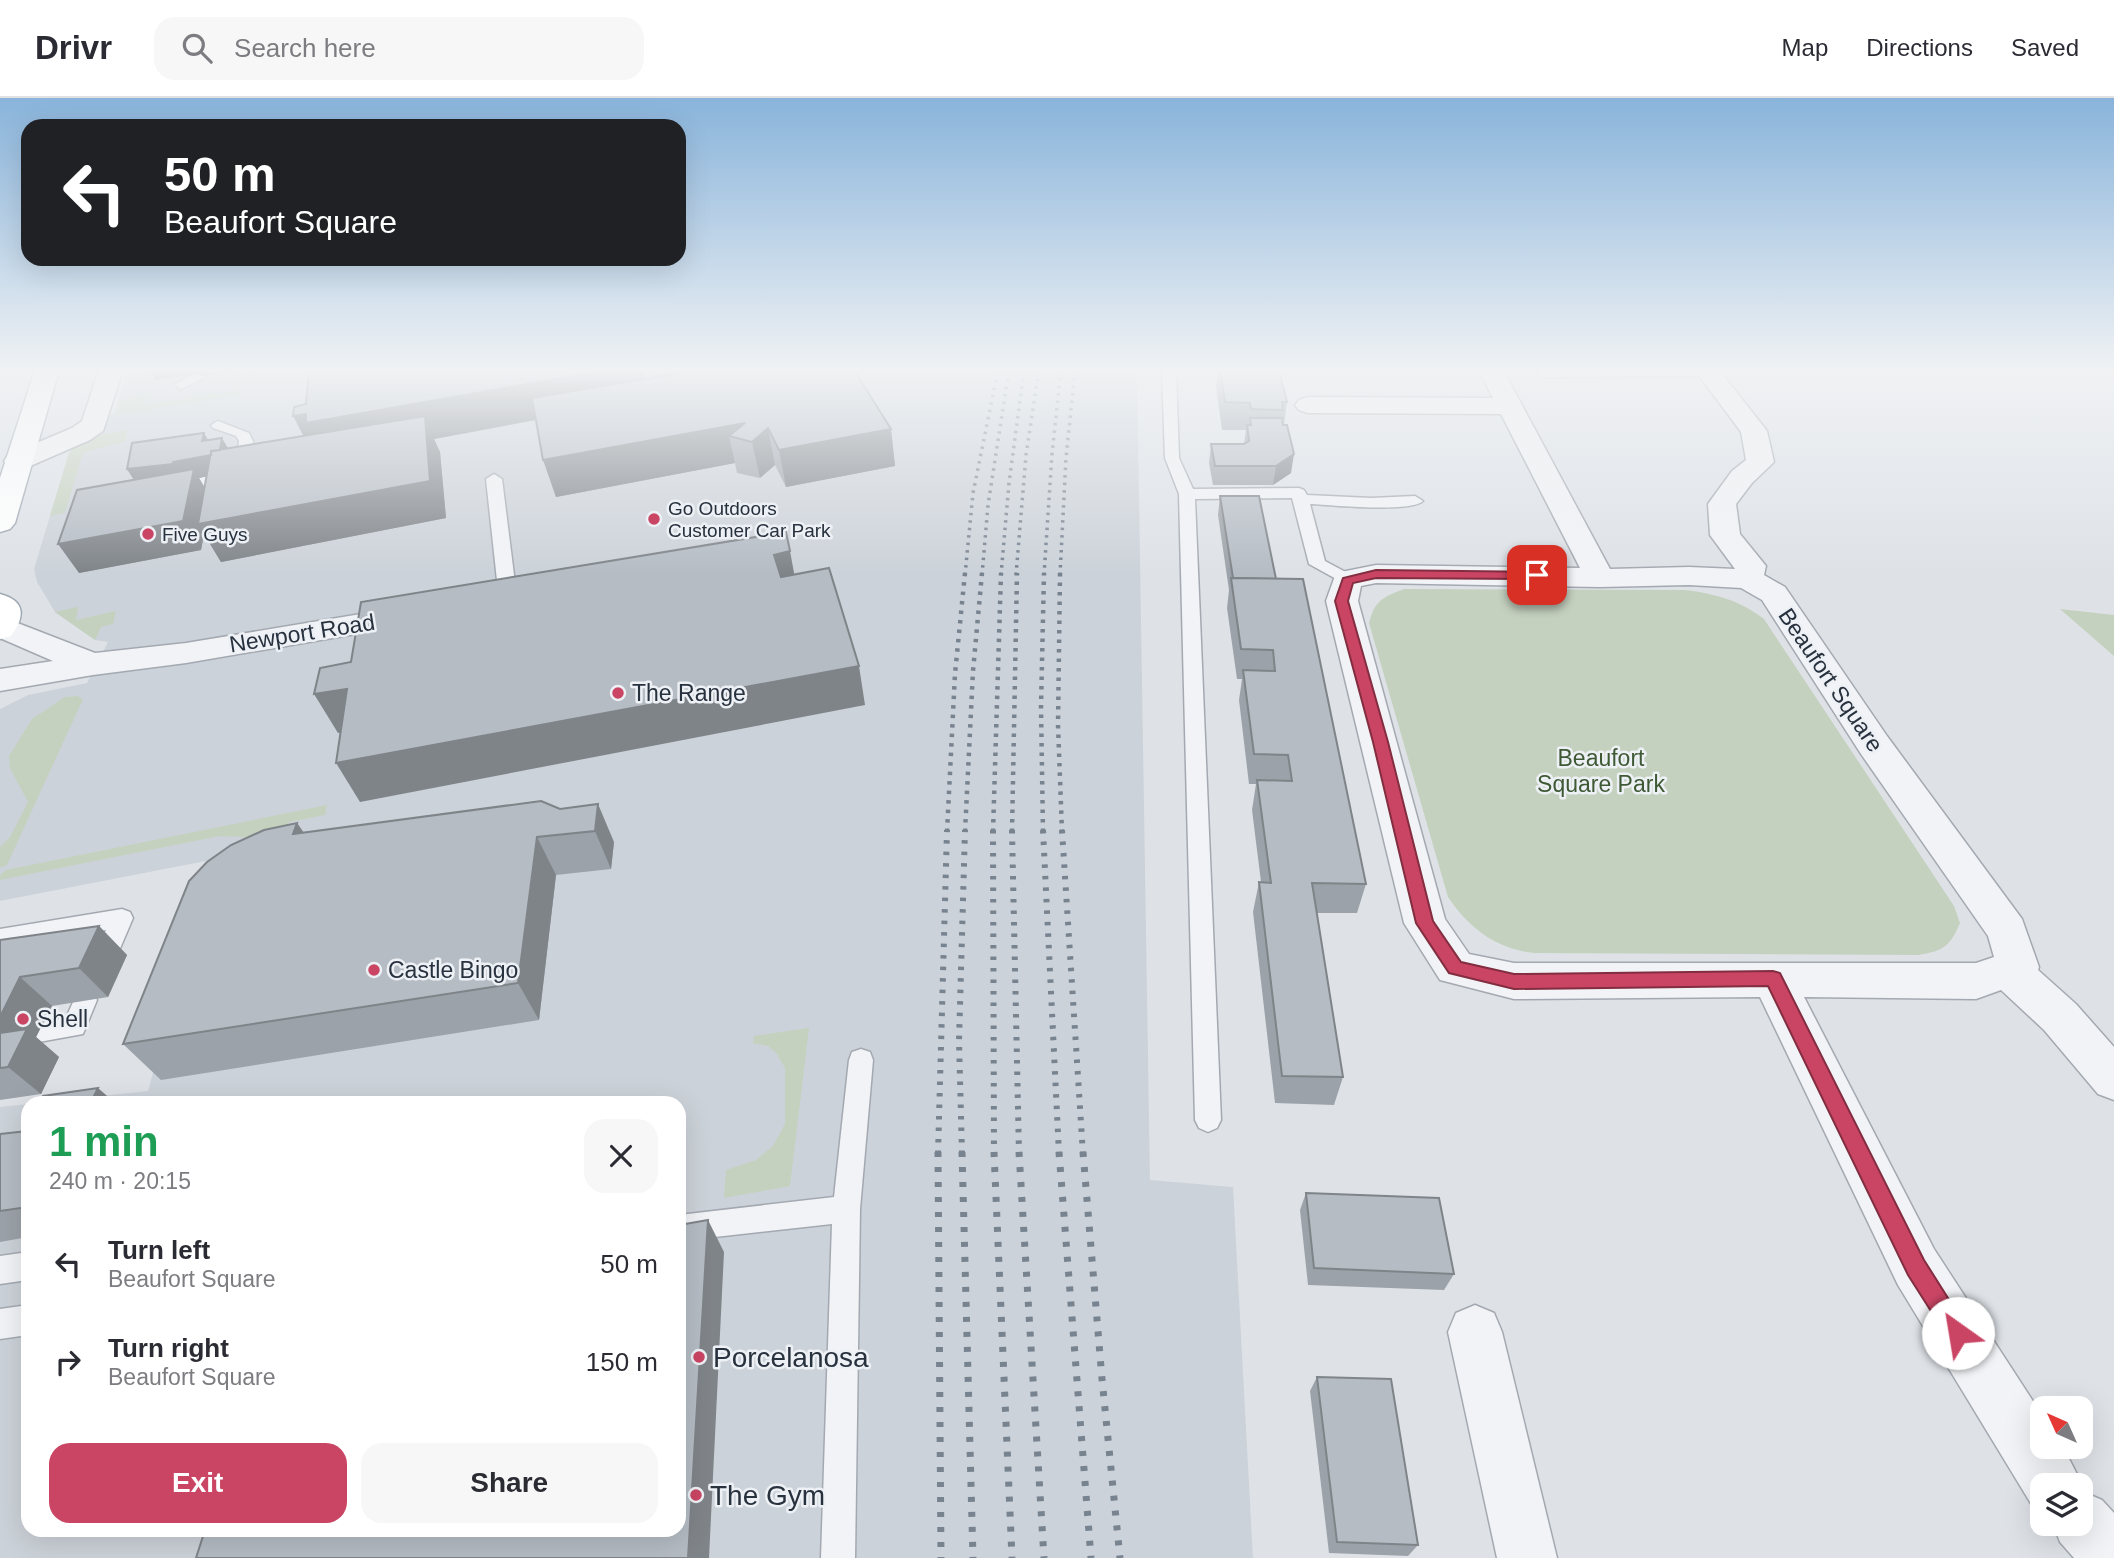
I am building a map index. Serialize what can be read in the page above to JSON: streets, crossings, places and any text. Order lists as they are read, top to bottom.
{
  "streets": {
    "street": ["Newport Road", "Beaufort Square"]
  },
  "parks": ["Beaufort Square Park"],
  "places": [
    "Go Outdoors Customer Car Park",
    "Five Guys",
    "The Range",
    "Castle Bingo",
    "Shell",
    "Porcelanosa",
    "The Gym"
  ],
  "north": "top left",
  "page": {
    "header": "Drivr",
    "search": "Search here",
    "nav": ["Map", "Directions", "Saved"],
    "turn": ["50 m", "Beaufort Square"],
    "heading": ["1 min", "240 m · 20:15"],
    "list": [
      {
        "name": "Turn left",
        "note": "Beaufort Square",
        "value": "50 m"
      },
      {
        "name": "Turn right",
        "note": "Beaufort Square",
        "value": "150 m"
      }
    ],
    "buttons": ["Exit", "Share"]
  }
}
